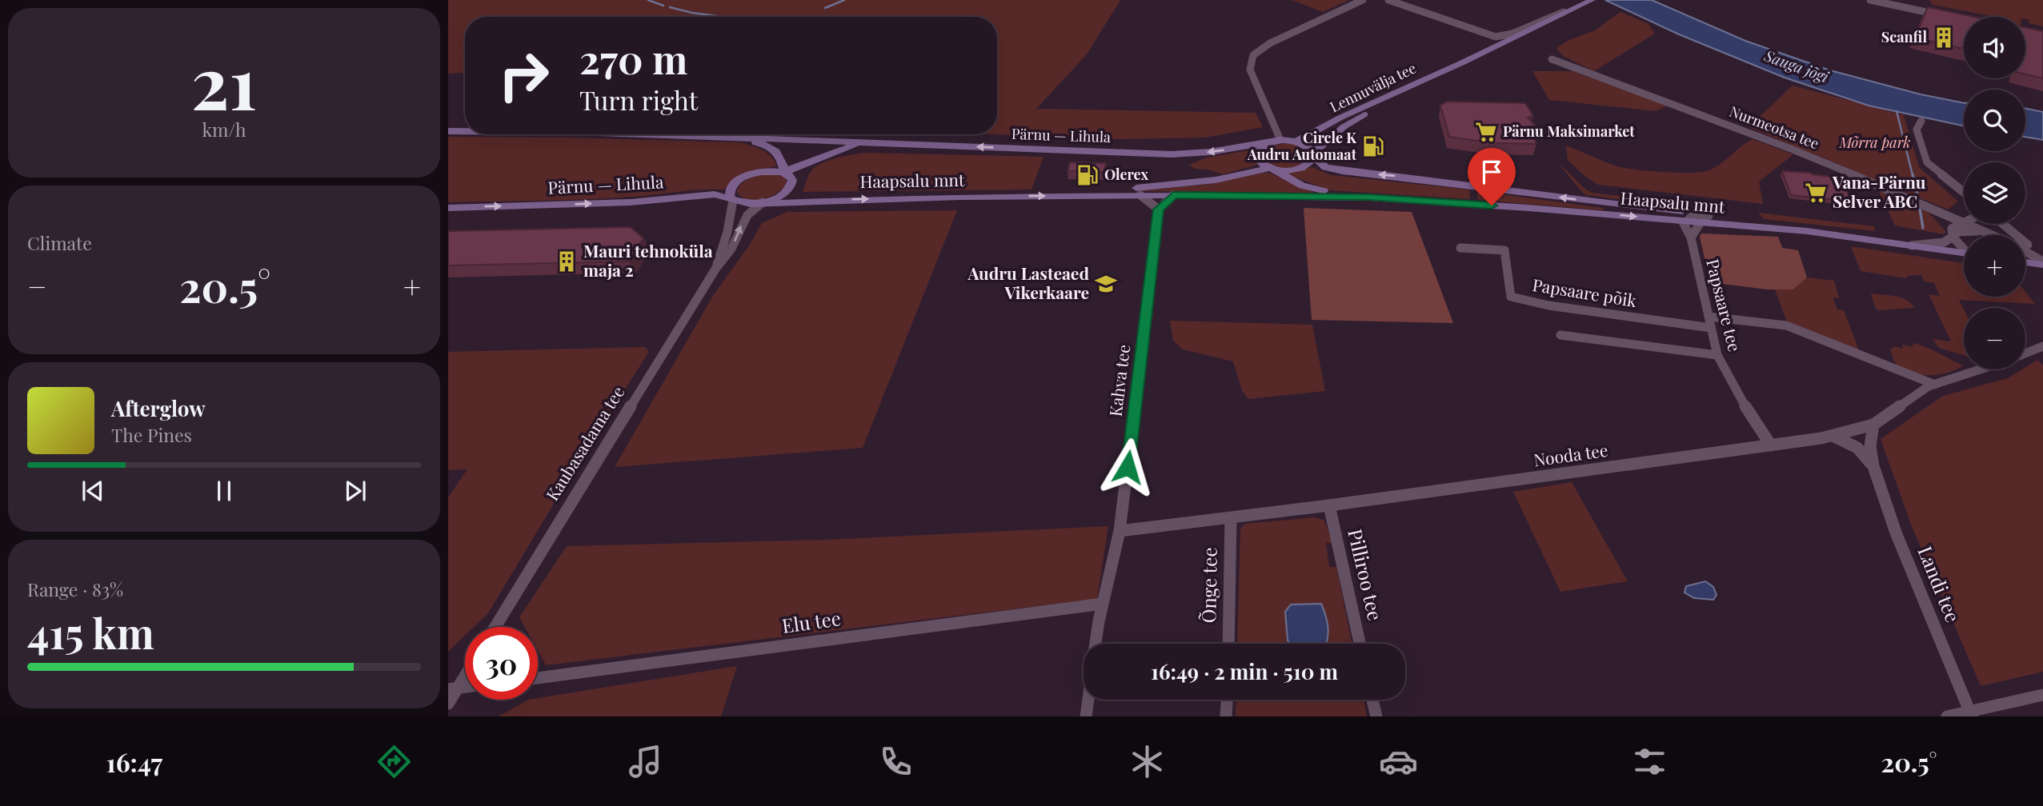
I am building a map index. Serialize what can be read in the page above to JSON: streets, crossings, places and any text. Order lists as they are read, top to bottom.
{
  "streets": {
    "main road": ["Lennuvälja tee", "Pärnu — Lihula", "Haapsalu mnt"],
    "street": [
      "Nurmeotsa tee",
      "Papsaare põik",
      "Papsaare tee",
      "Kahva tee",
      "Kaubasadama tee",
      "Nooda tee",
      "Pilliroo tee",
      "Landi tee",
      "Õnge tee",
      "Elu tee"
    ]
  },
  "crossings": [
    ["Lennuvälja tee", "Pärnu — Lihula"],
    ["Pärnu — Lihula", "Haapsalu mnt"],
    ["Pärnu — Lihula", "Kaubasadama tee"],
    ["Haapsalu mnt", "Papsaare tee"],
    ["Haapsalu mnt", "Kaubasadama tee"],
    ["Papsaare põik", "Papsaare tee"],
    ["Papsaare tee", "Nooda tee"],
    ["Kahva tee", "Nooda tee"],
    ["Kahva tee", "Elu tee"],
    ["Nooda tee", "Pilliroo tee"],
    ["Nooda tee", "Landi tee"],
    ["Nooda tee", "Õnge tee"]
  ],
  "water": ["Sauga jõgi"],
  "parks": ["Mõrra park"],
  "places": {
    "building": ["Scanfil", "Mauri tehnoküla maja 2"],
    "supermarket": ["Pärnu Maksimarket", "Vana-Pärnu Selver ABC"],
    "fuel station": ["Circle K Audru Automaat", "Olerex"],
    "school or university": ["Audru Lasteaed Vikerkaare"]
  },
  "page": {
    "tile": [
      ["21", "km/h"],
      "Climate",
      ["Range · 83%", "415 km"]
    ],
    "map_buttons": ["+", "−"],
    "turn": ["270 m", "Turn right"],
    "heat": ["−", "20.5°", "+"],
    "song": ["Afterglow", "The Pines"],
    "limit": "30",
    "trip": "16:49 · 2 min · 510 m",
    "tabs": ["16:47", "20.5°"]
  }
}
